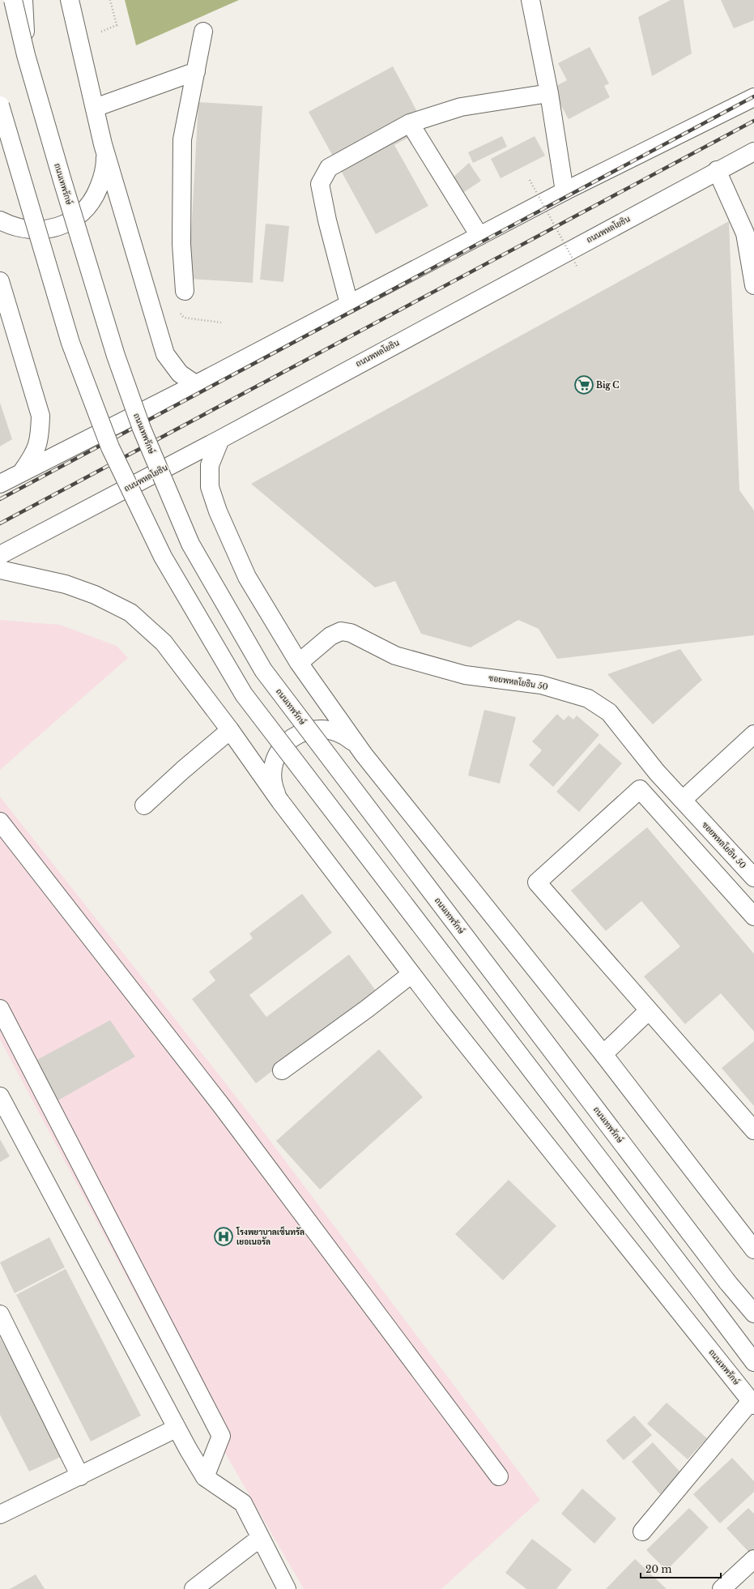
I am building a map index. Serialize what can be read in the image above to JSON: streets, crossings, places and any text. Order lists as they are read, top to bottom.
{
  "streets": {
    "main road": ["ถนนเทพรักษ์", "ถนนพหลโยธิน", "ซอยพหลโยธิน 50"]
  },
  "places": {
    "supermarket": ["Big C"],
    "hospital": ["โรงพยาบาลเซ็นทรัล เยอเนอรัล"]
  },
  "scale_bar": "20 m"
}
